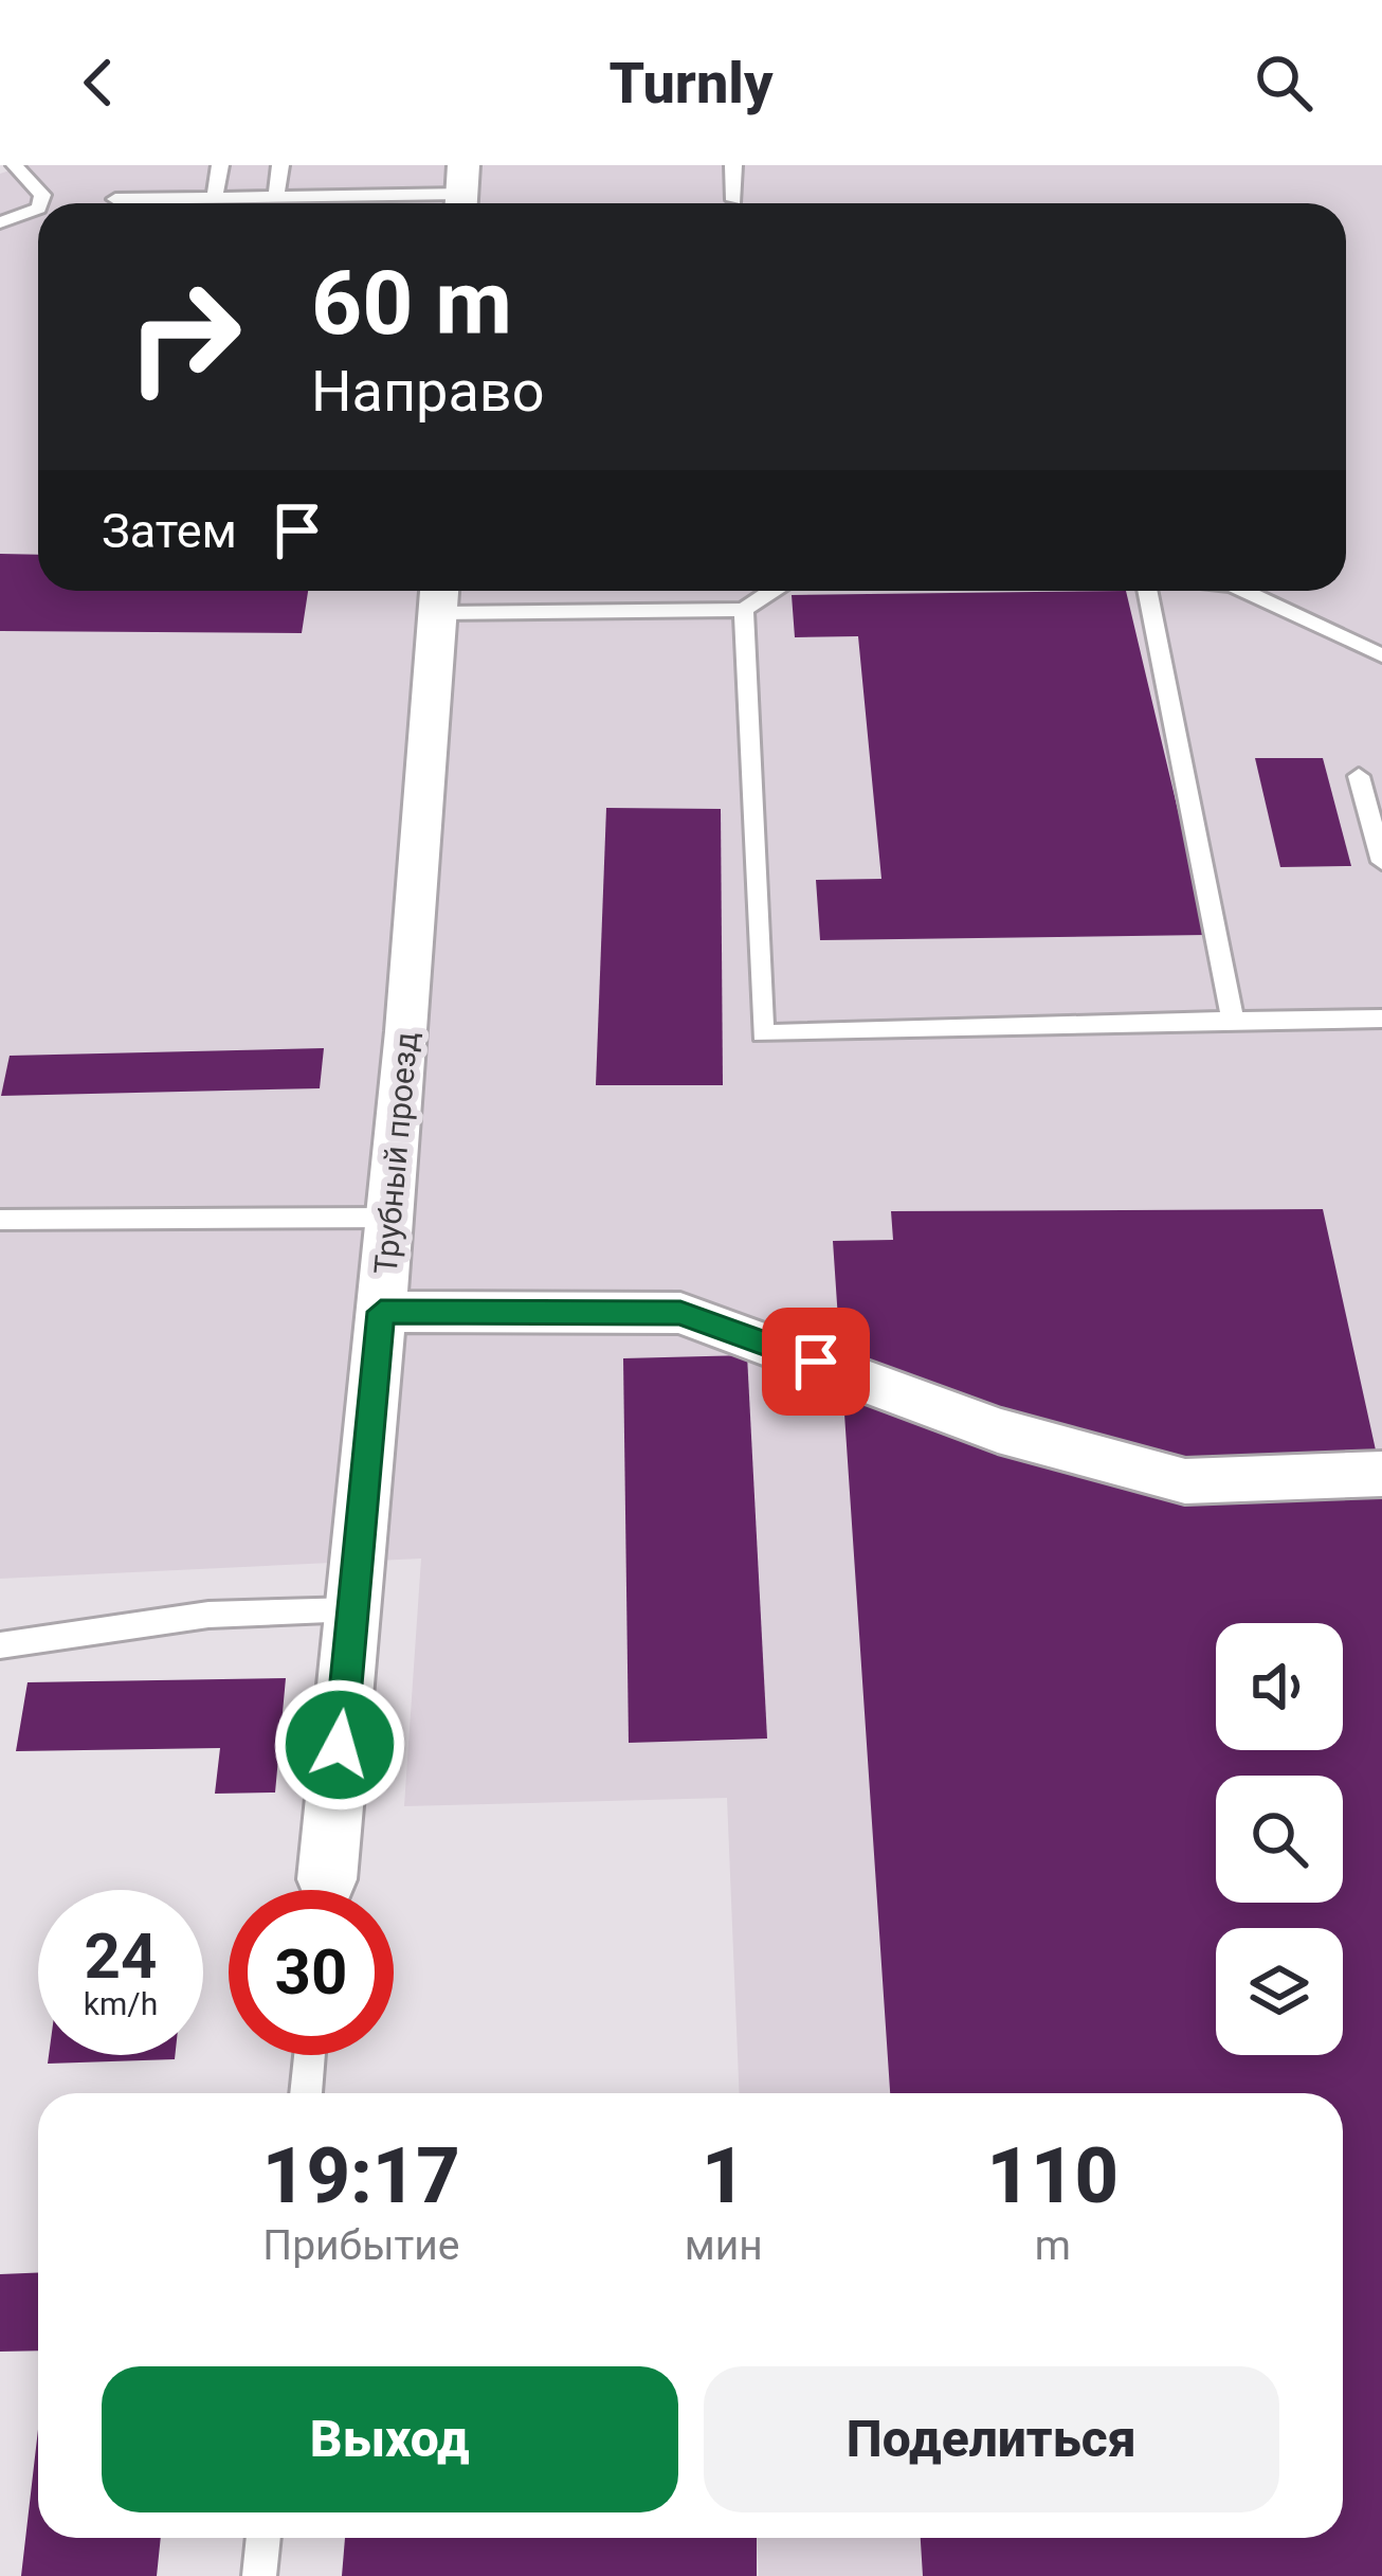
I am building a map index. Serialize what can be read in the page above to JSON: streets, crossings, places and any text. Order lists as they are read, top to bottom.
{
  "streets": {
    "street": ["Трубный проезд"]
  },
  "page": {
    "header": "Turnly",
    "turn": ["60 m", "Направо"],
    "then": "Затем",
    "speed": "24 km/h",
    "limit": "30",
    "eta": [
      "19:17",
      "Прибытие",
      "1",
      "мин",
      "110",
      "m"
    ],
    "buttons": ["Выход", "Поделиться"]
  }
}
